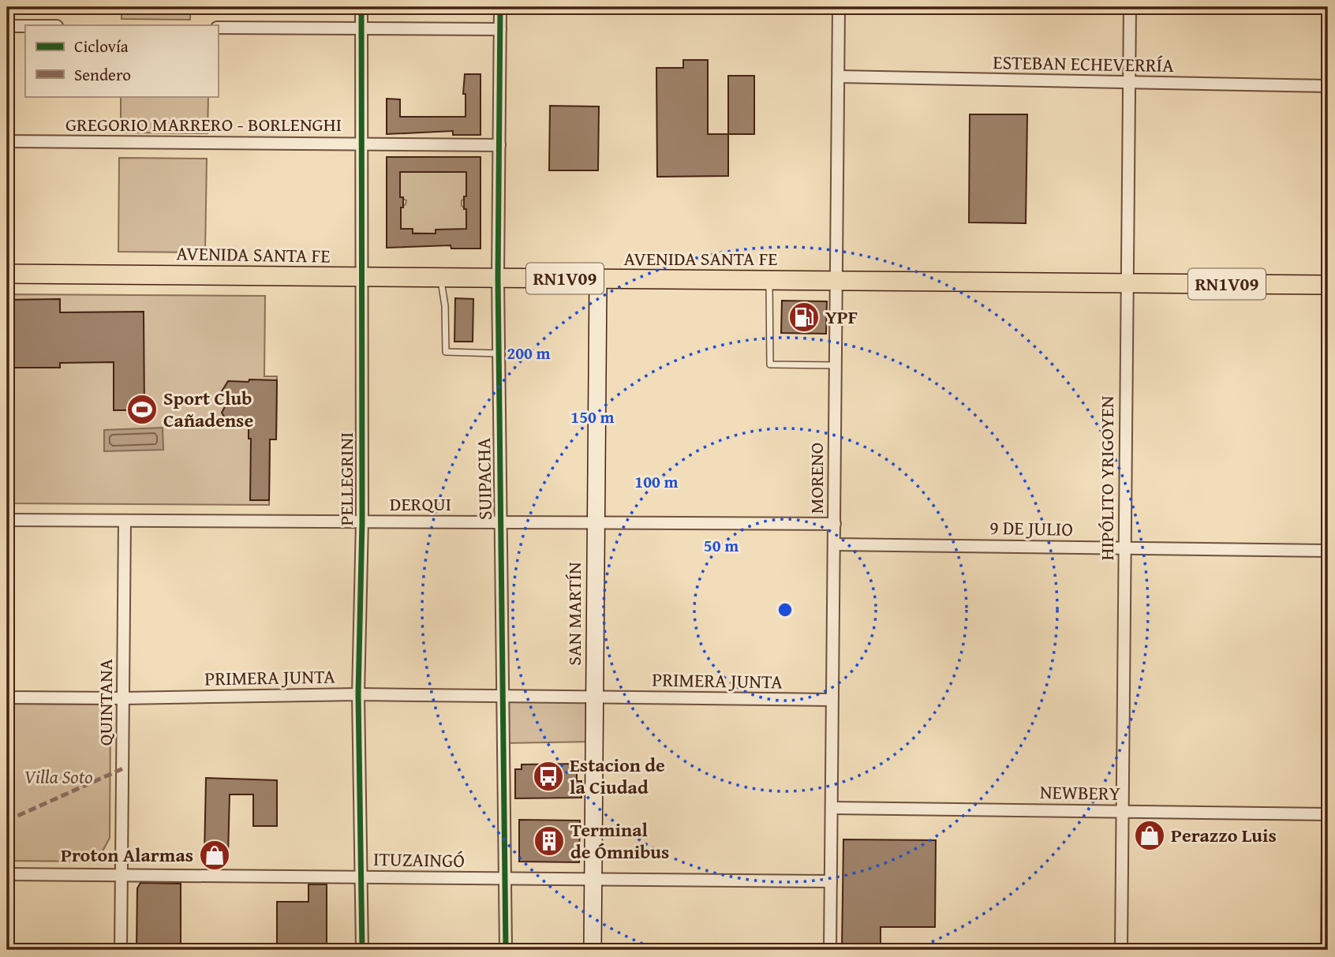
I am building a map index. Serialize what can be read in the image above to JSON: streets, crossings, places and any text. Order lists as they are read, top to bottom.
{
  "streets": {
    "main road": ["AVENIDA SANTA FE", "RN1V09", "SAN MARTÍN"],
    "street": [
      "ESTEBAN ECHEVERRÍA",
      "GREGORIO MARRERO - BORLENGHI",
      "MORENO",
      "HIPÓLITO YRIGOYEN",
      "PELLEGRINI",
      "SUIPACHA",
      "DERQUI",
      "9 DE JULIO",
      "PRIMERA JUNTA",
      "QUINTANA",
      "NEWBERY",
      "ITUZAINGÓ"
    ]
  },
  "crossings": [
    ["ESTEBAN ECHEVERRÍA", "MORENO"],
    ["ESTEBAN ECHEVERRÍA", "HIPÓLITO YRIGOYEN"],
    ["GREGORIO MARRERO - BORLENGHI", "PELLEGRINI"],
    ["GREGORIO MARRERO - BORLENGHI", "SUIPACHA"],
    ["AVENIDA SANTA FE", "MORENO"],
    ["AVENIDA SANTA FE", "HIPÓLITO YRIGOYEN"],
    ["AVENIDA SANTA FE", "PELLEGRINI"],
    ["AVENIDA SANTA FE", "SUIPACHA"],
    ["AVENIDA SANTA FE", "SAN MARTÍN"],
    ["MORENO", "DERQUI"],
    ["MORENO", "9 DE JULIO"],
    ["MORENO", "PRIMERA JUNTA"],
    ["MORENO", "NEWBERY"],
    ["MORENO", "ITUZAINGÓ"],
    ["HIPÓLITO YRIGOYEN", "9 DE JULIO"],
    ["HIPÓLITO YRIGOYEN", "NEWBERY"],
    ["PELLEGRINI", "DERQUI"],
    ["PELLEGRINI", "PRIMERA JUNTA"],
    ["PELLEGRINI", "ITUZAINGÓ"],
    ["SUIPACHA", "DERQUI"],
    ["SUIPACHA", "PRIMERA JUNTA"],
    ["SUIPACHA", "ITUZAINGÓ"],
    ["DERQUI", "SAN MARTÍN"],
    ["DERQUI", "QUINTANA"],
    ["SAN MARTÍN", "PRIMERA JUNTA"],
    ["SAN MARTÍN", "ITUZAINGÓ"],
    ["PRIMERA JUNTA", "QUINTANA"],
    ["QUINTANA", "ITUZAINGÓ"]
  ],
  "parks": ["Villa Soto"],
  "places": {
    "fuel station": ["YPF"],
    "sports": ["Sport Club Cañadense"],
    "bus stop": ["Estacion de la Ciudad"],
    "shop": ["Perazzo Luis", "Proton Alarmas"],
    "building": ["Terminal de Ómnibus"]
  },
  "legend": ["Ciclovía", "Sendero"],
  "rings": [
    "200 m",
    "150 m",
    "100 m",
    "50 m"
  ]
}
